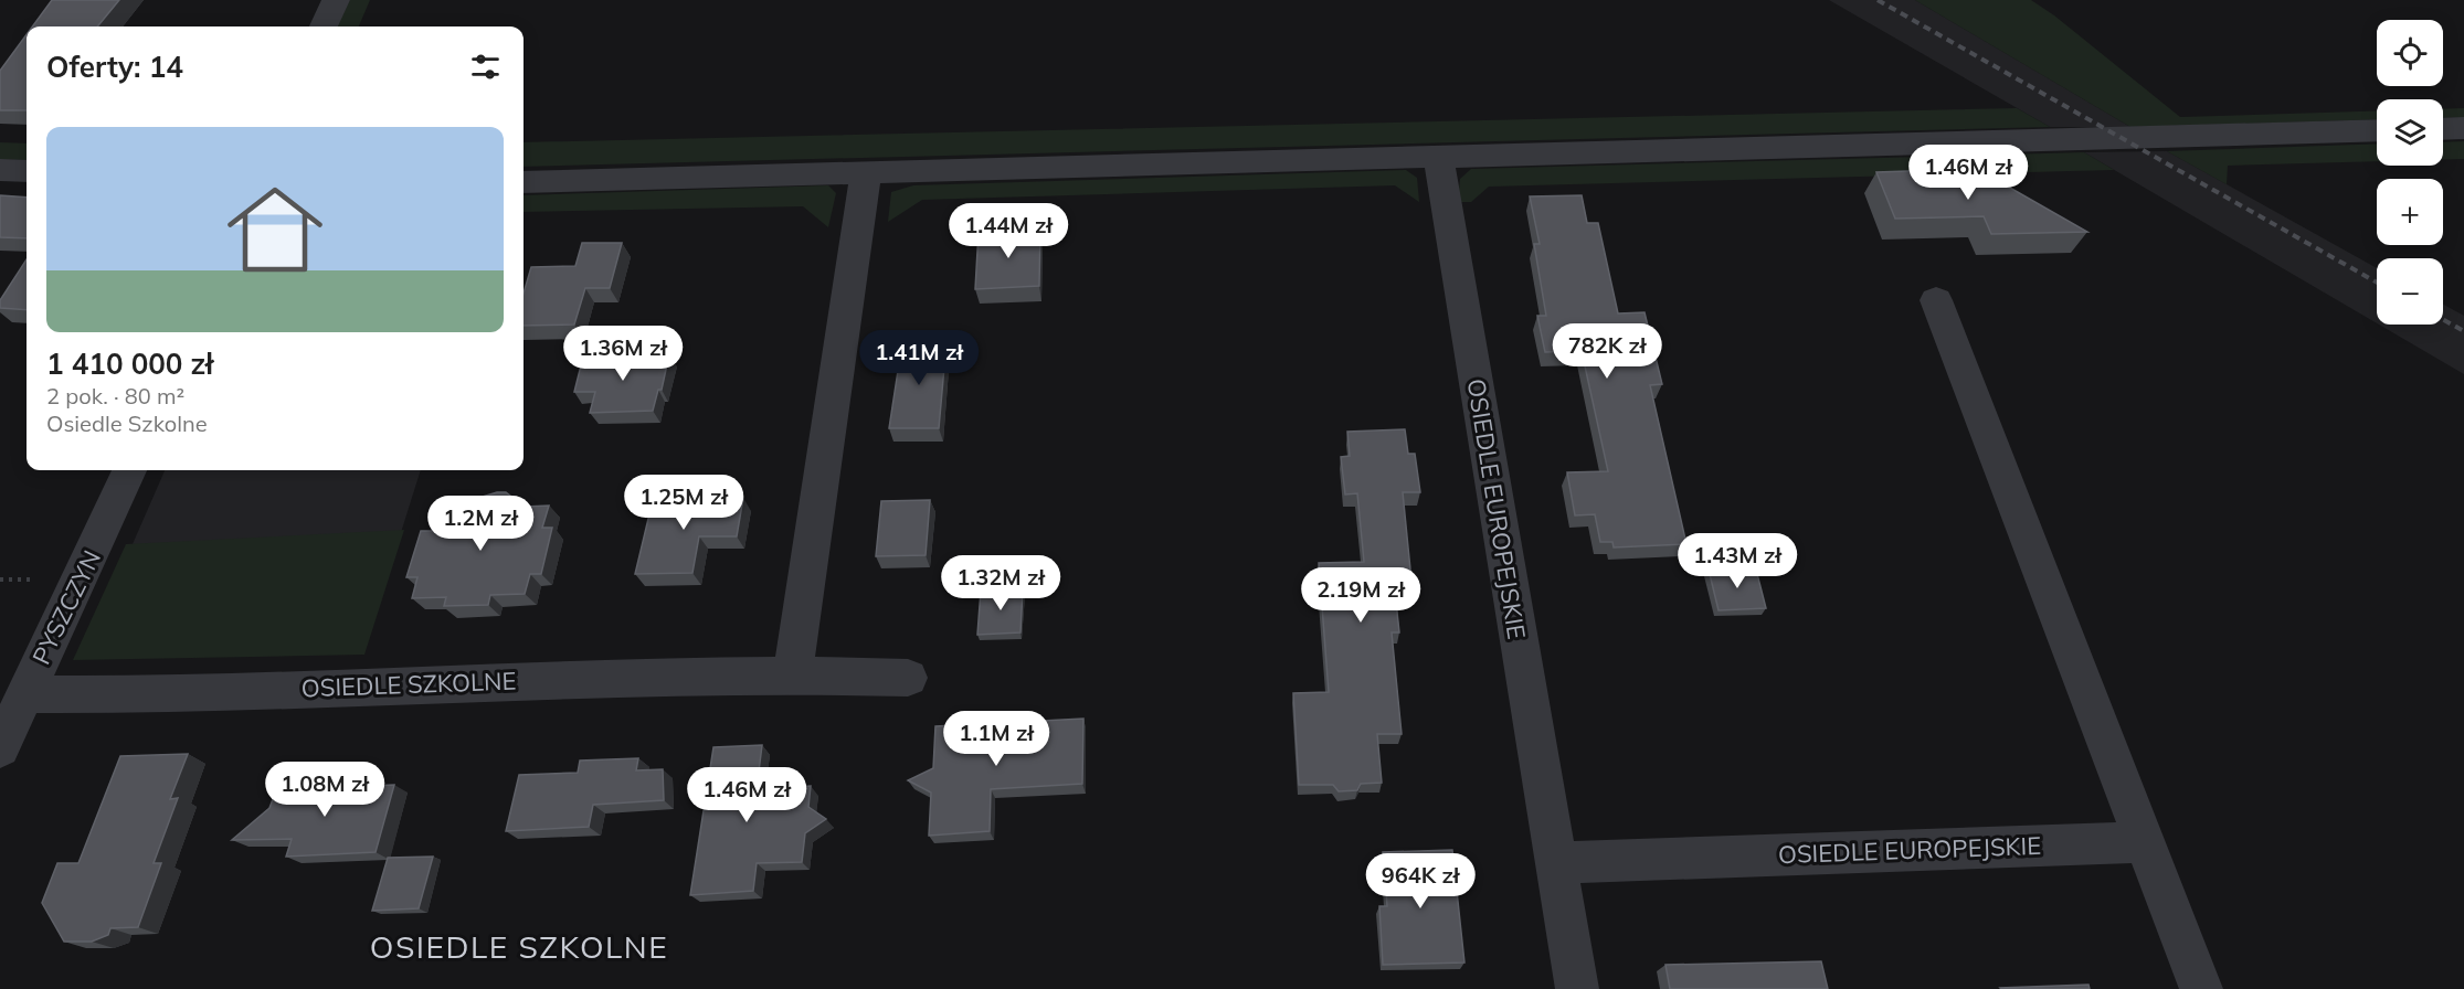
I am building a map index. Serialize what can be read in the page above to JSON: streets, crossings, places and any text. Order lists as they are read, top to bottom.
{
  "streets": {
    "street": ["OSIEDLE EUROPEJSKIE", "PYSZCZYN", "OSIEDLE SZKOLNE"]
  },
  "crossings": [
    ["PYSZCZYN", "OSIEDLE SZKOLNE"]
  ],
  "districts": ["OSIEDLE SZKOLNE"],
  "page": {
    "map_buttons": ["+", "−"],
    "heading": "Oferty: 14",
    "list": [
      {
        "name": "1 410 000 zł",
        "note": "2 pok. · 80 m² · Osiedle Szkolne"
      }
    ],
    "price": [
      "1.46M zł",
      "1.44M zł",
      "782K zł",
      "1.36M zł",
      "1.41M zł",
      "1.25M zł",
      "1.2M zł",
      "1.43M zł",
      "1.32M zł",
      "2.19M zł",
      "1.1M zł",
      "1.08M zł",
      "1.46M zł",
      "964K zł"
    ]
  }
}
